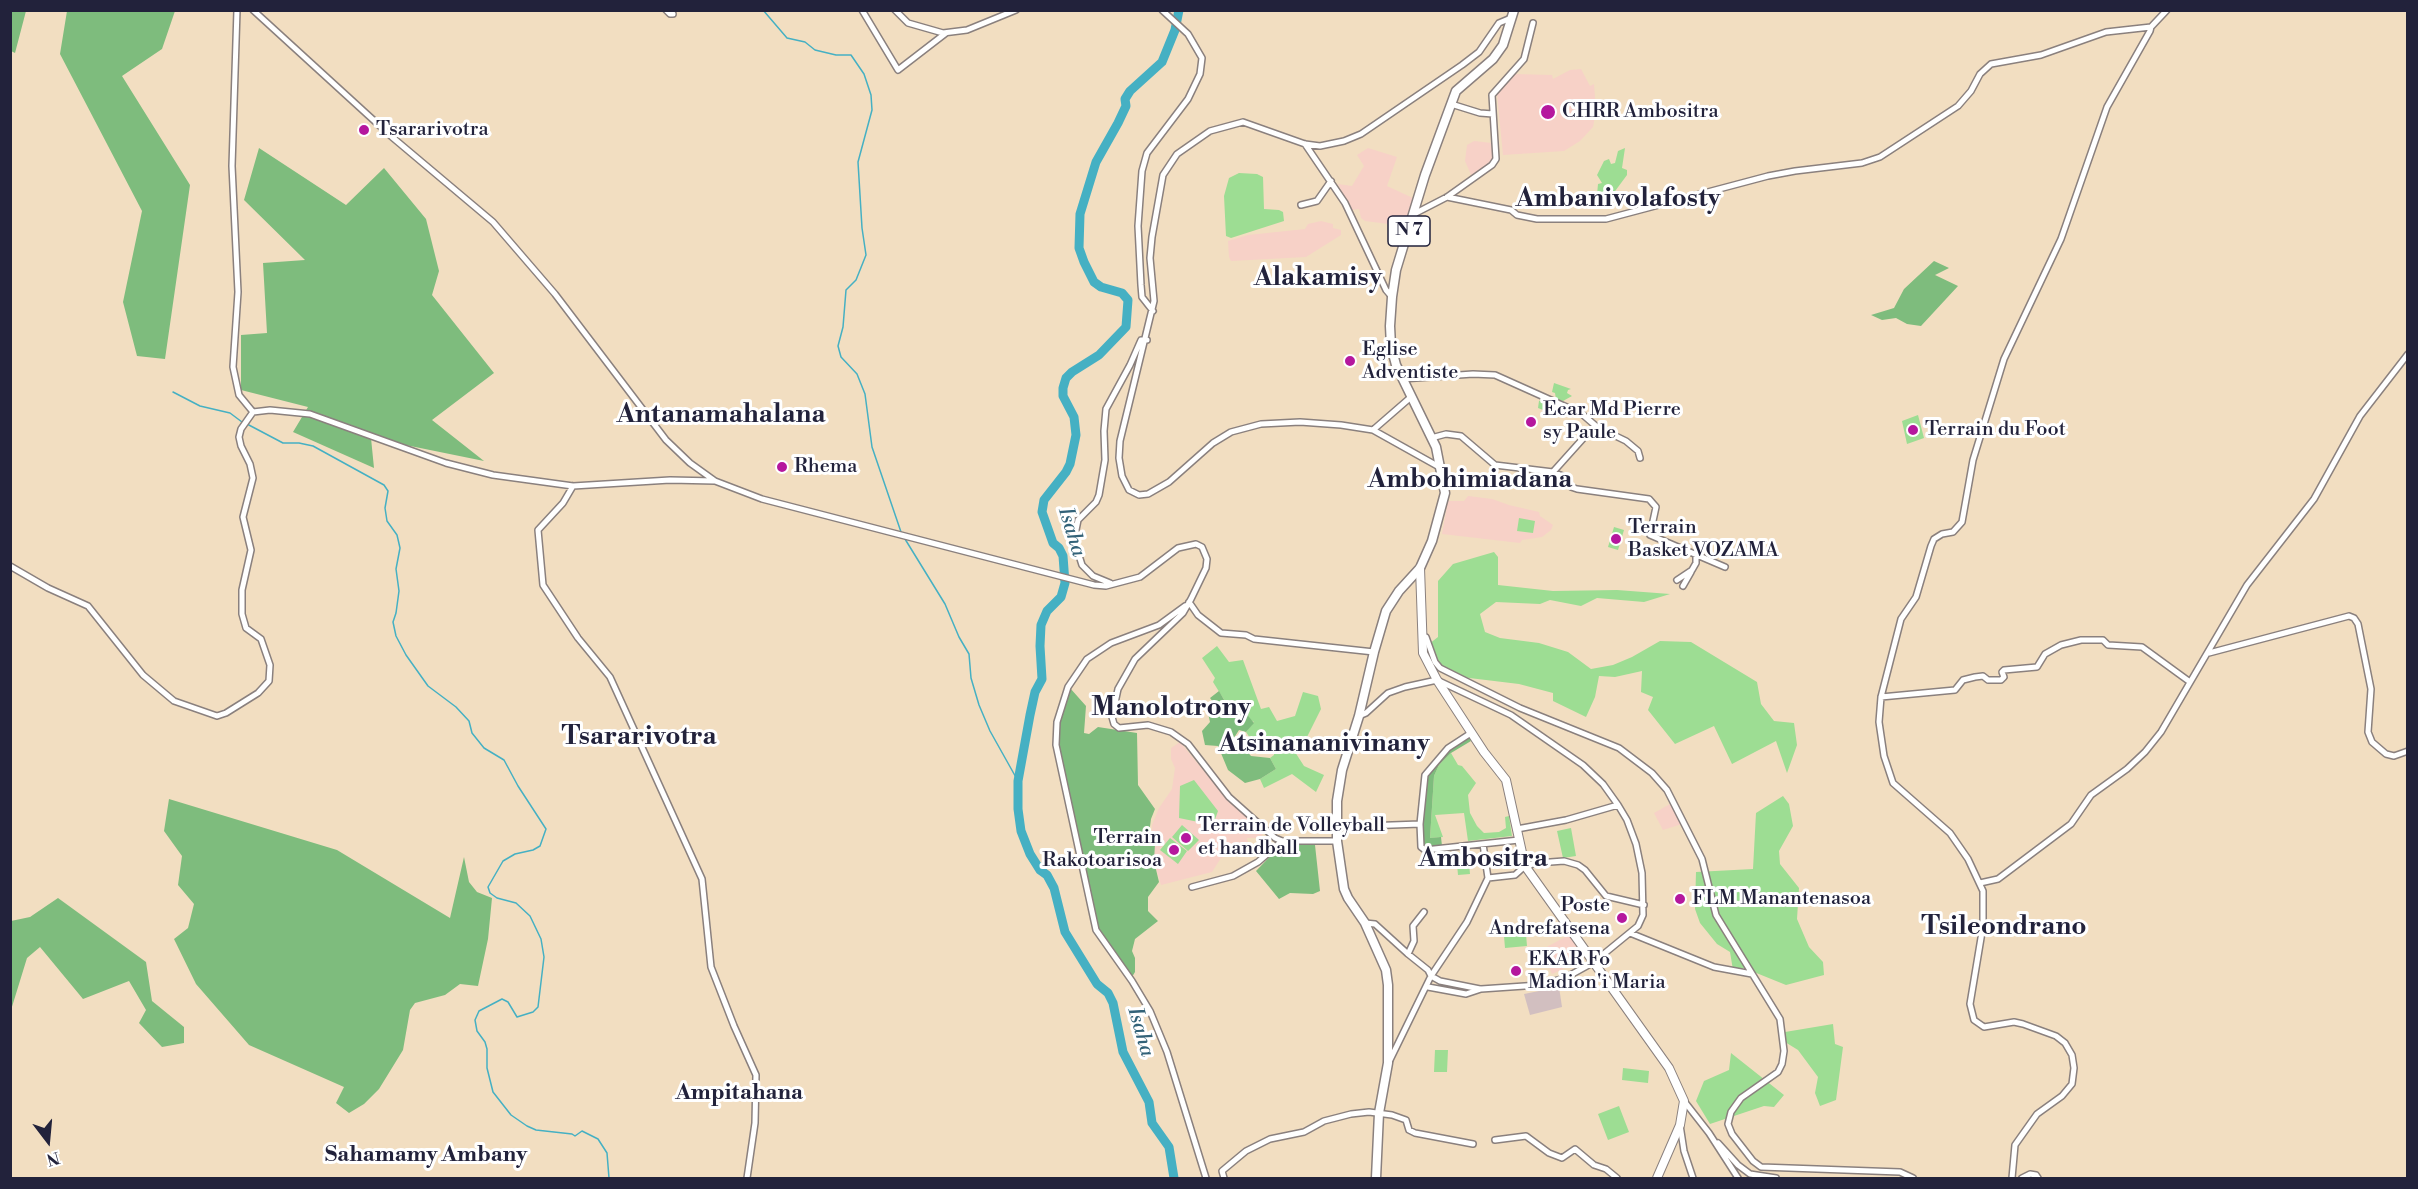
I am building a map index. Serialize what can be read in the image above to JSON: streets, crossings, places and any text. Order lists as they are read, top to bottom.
{
  "streets": {
    "main road": ["N 7"]
  },
  "districts": [
    "Ambanivolafosty",
    "Alakamisy",
    "Antanamahalana",
    "Ambohimiadana",
    "Manolotrony",
    "Tsararivotra",
    "Atsinananivinany",
    "Ambositra",
    "Tsileondrano",
    "Ampitahana",
    "Sahamamy Ambany"
  ],
  "water": ["Isaha"],
  "places": [
    "CHRR Ambositra",
    "Tsararivotra",
    "Eglise Adventiste",
    "Ecar Md Pierre sy Paule",
    "Terrain du Foot",
    "Rhema",
    "Terrain Basket VOZAMA",
    "Terrain de Volleyball et handball",
    "Terrain Rakotoarisoa",
    "FLM Manantenasoa",
    "Poste Andrefatsena",
    "EKAR Fo Madion'i Maria"
  ],
  "north": "bottom"
}
